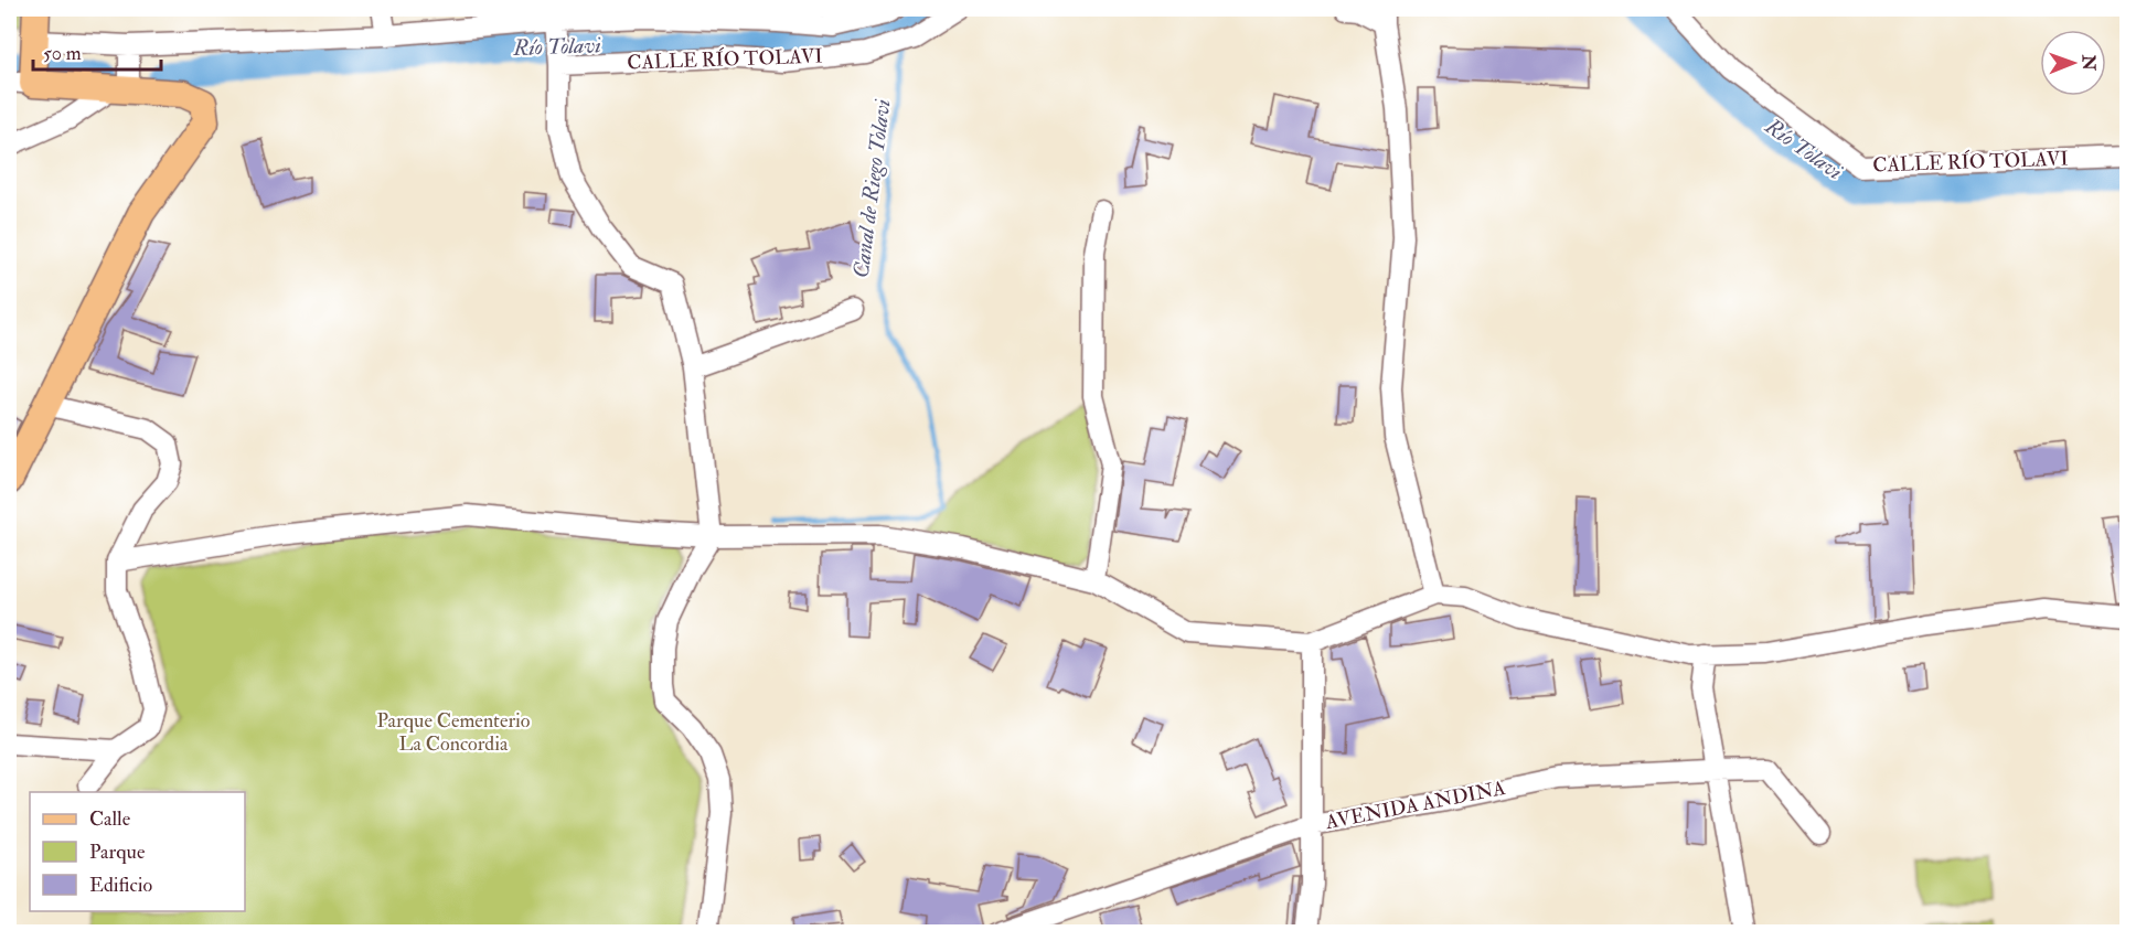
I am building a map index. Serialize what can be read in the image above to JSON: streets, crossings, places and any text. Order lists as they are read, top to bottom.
{
  "streets": {
    "street": ["CALLE RÍO TOLAVI", "AVENIDA ANDINA"]
  },
  "water": ["Río Tolavi", "Canal de Riego Tolavi"],
  "parks": ["Parque Cementerio La Concordia"],
  "legend": ["Calle", "Parque", "Edificio"],
  "scale_bar": "50 m",
  "north": "right"
}
